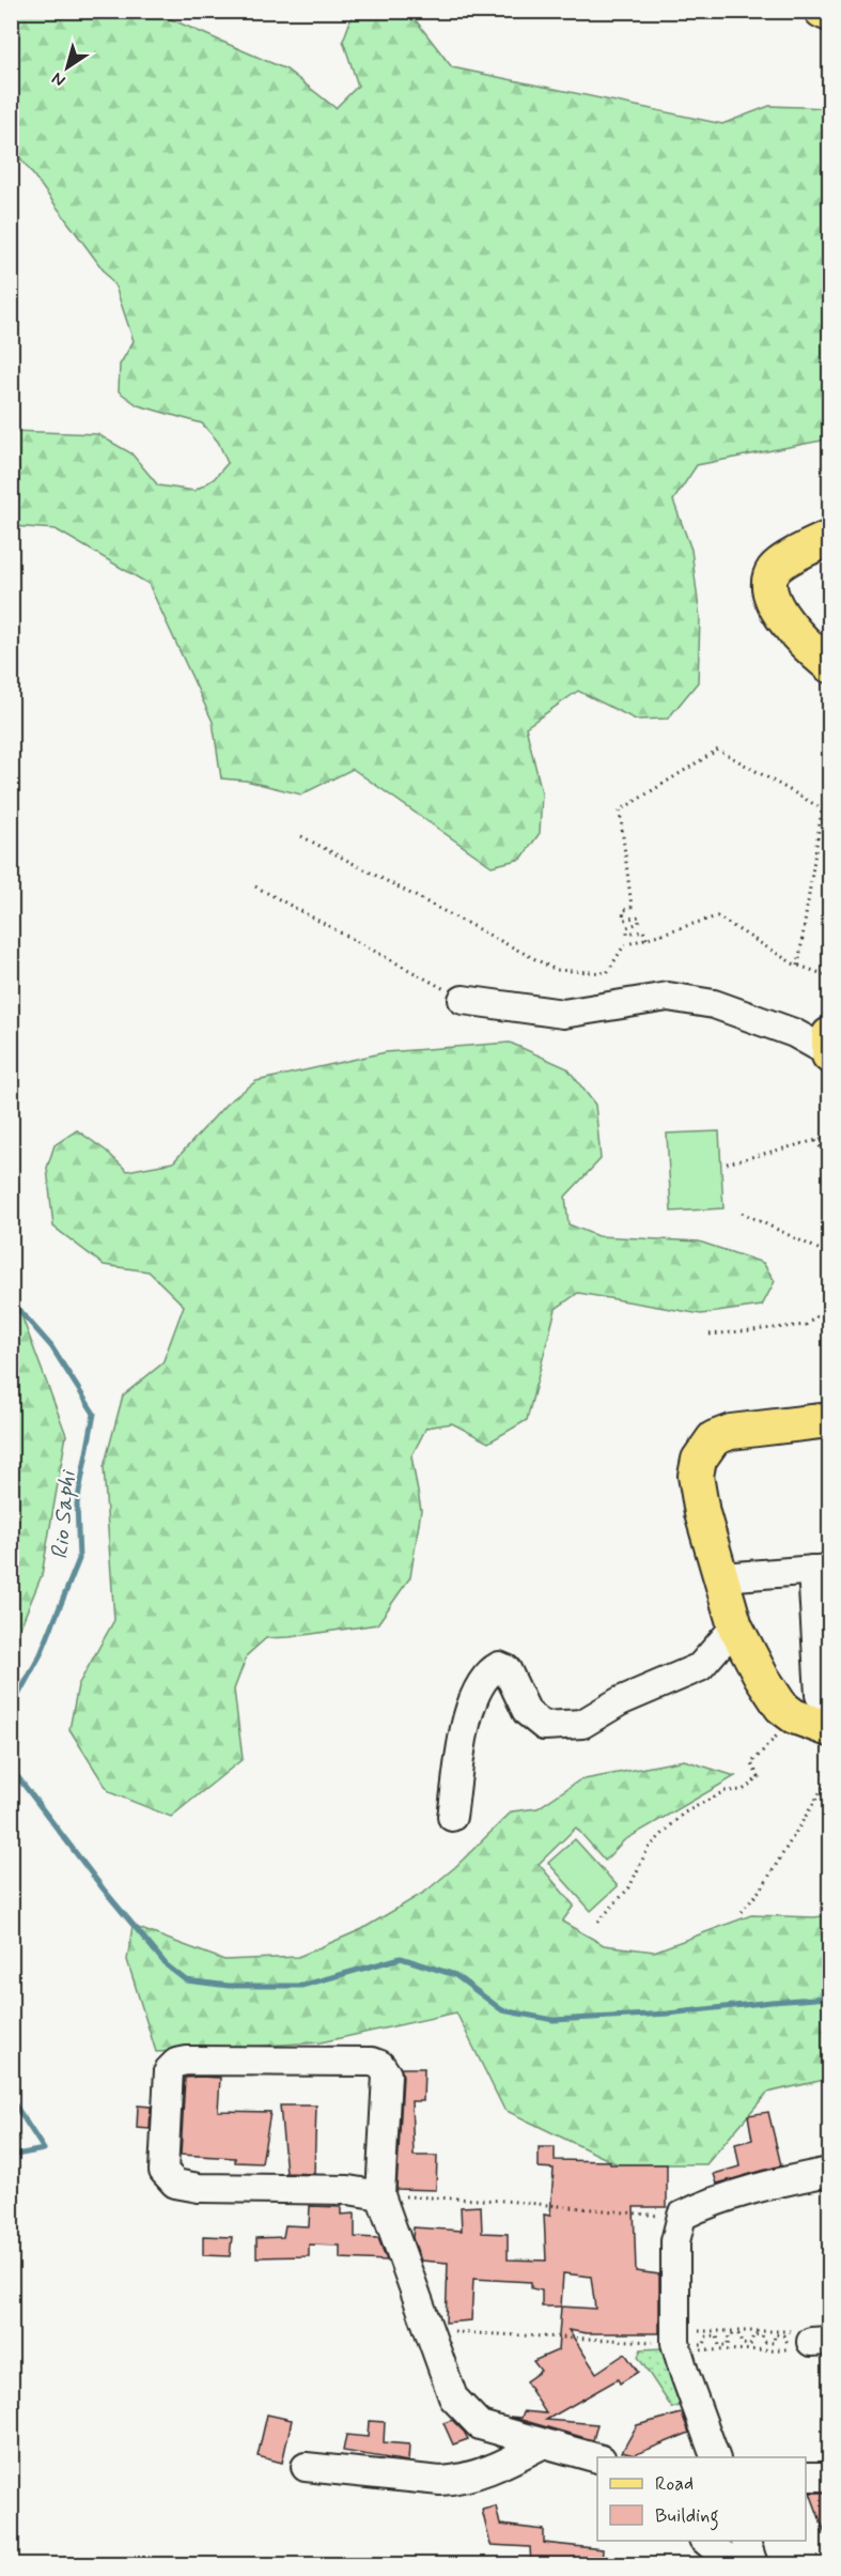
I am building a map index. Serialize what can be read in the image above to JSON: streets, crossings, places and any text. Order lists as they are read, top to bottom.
{
  "water": ["Rio Saphi"],
  "legend": ["Road", "Building"],
  "north": "bottom left"
}
